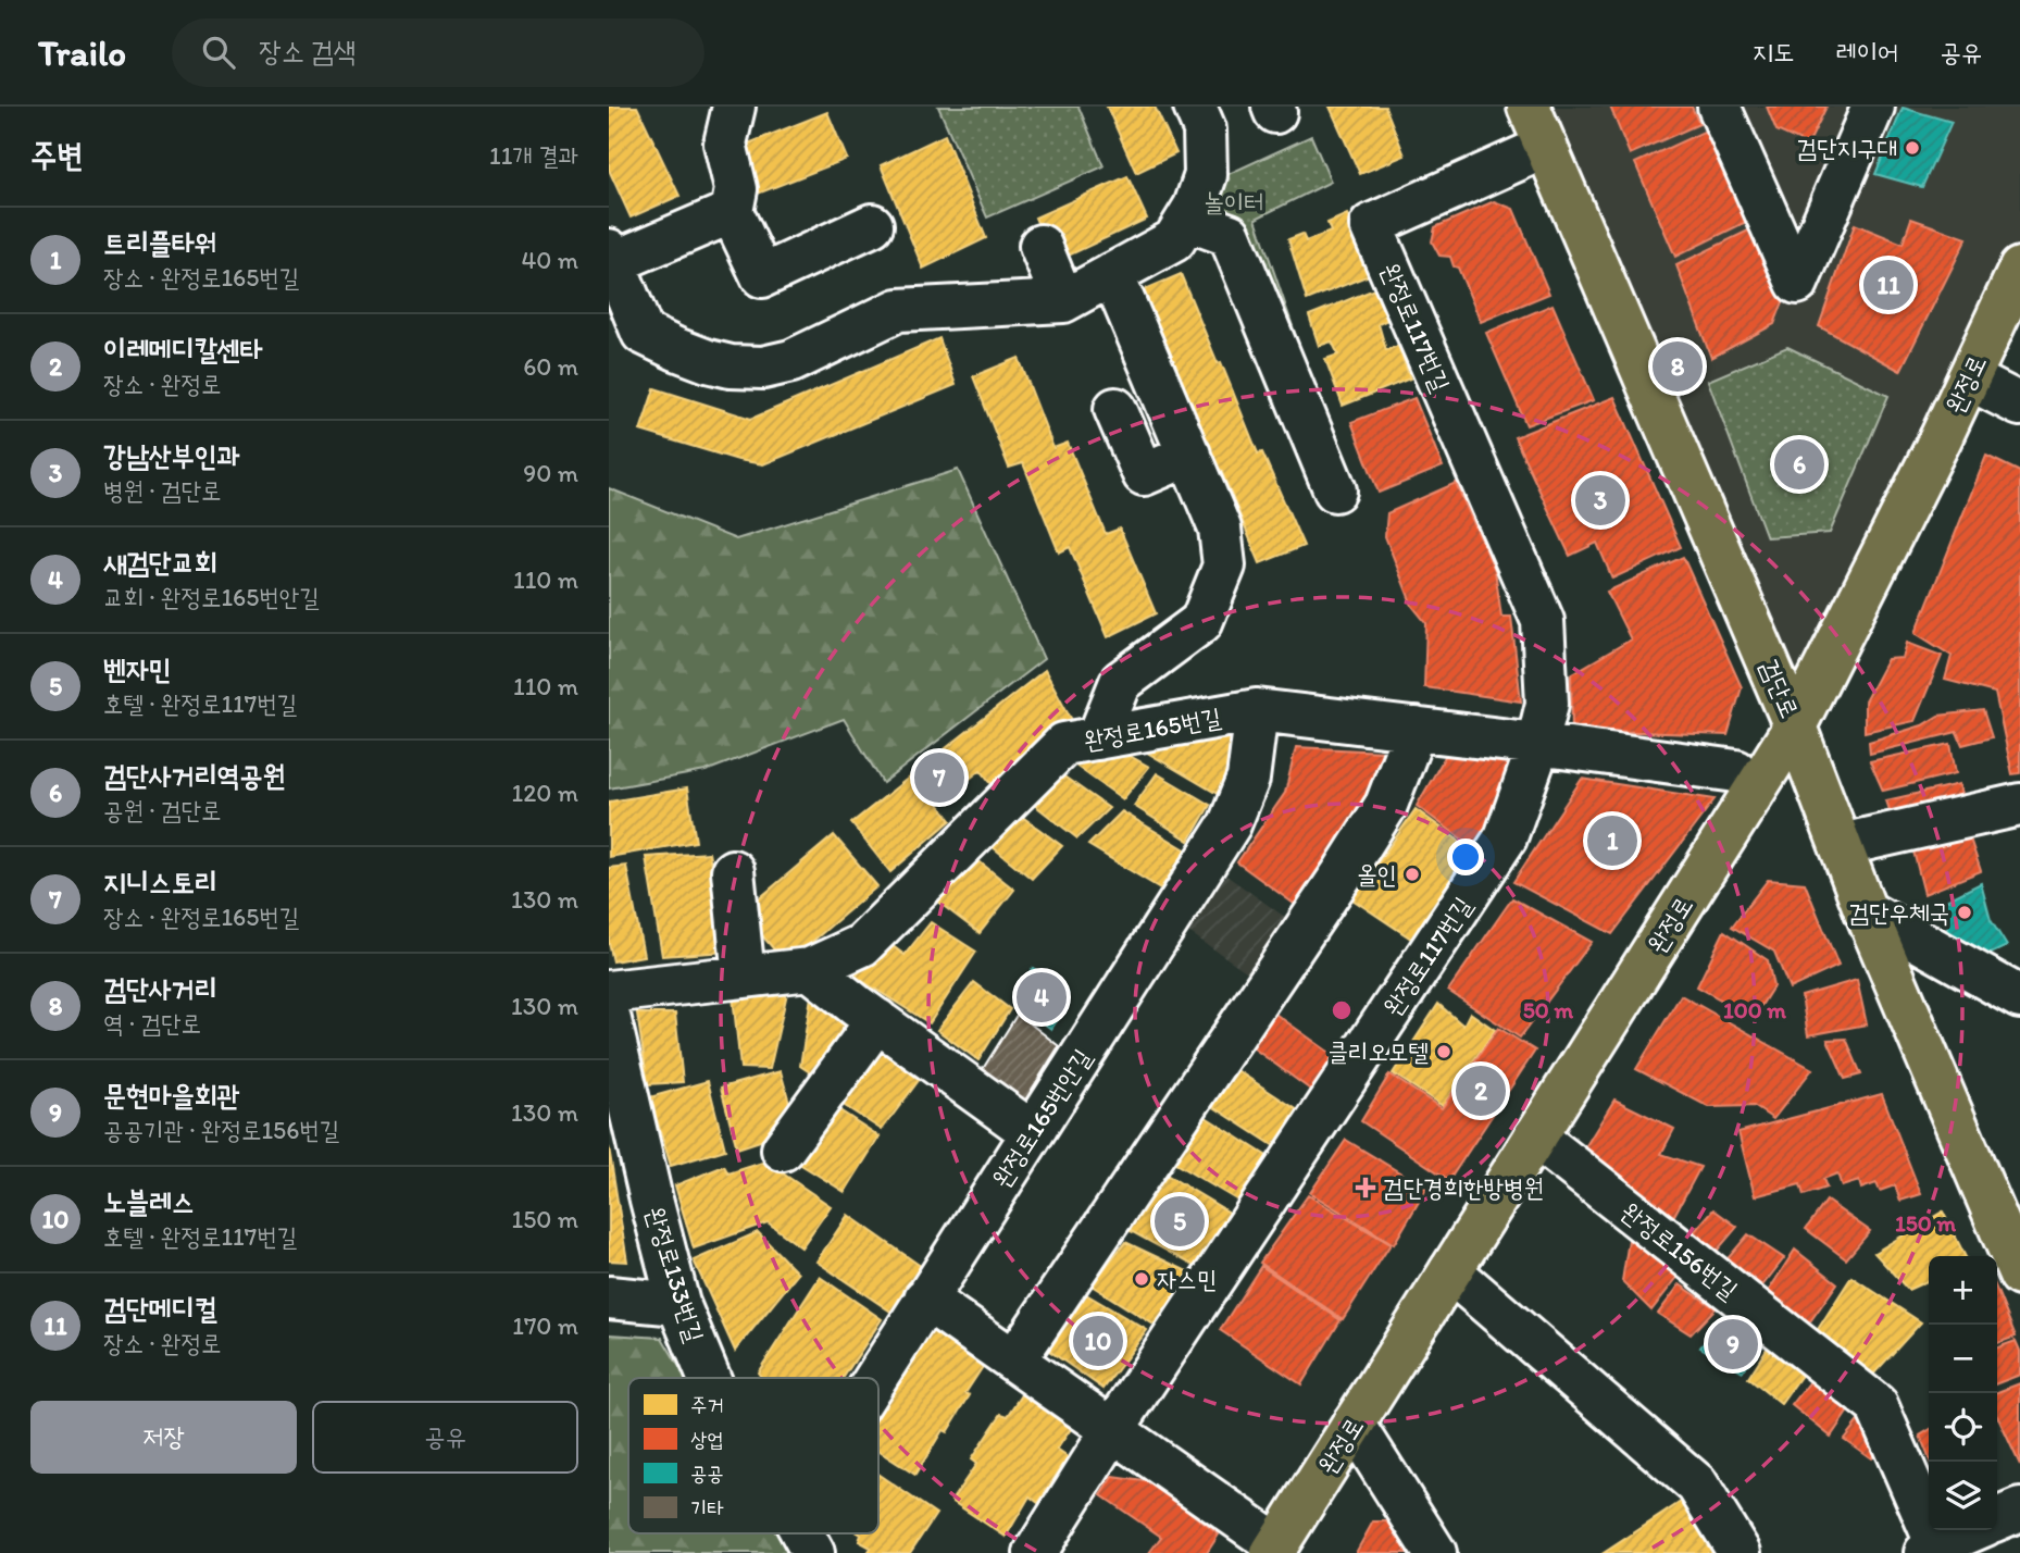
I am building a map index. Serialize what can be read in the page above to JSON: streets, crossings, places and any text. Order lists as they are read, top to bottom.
{
  "streets": {
    "main road": ["완정로", "검단로"],
    "street": [
      "완정로117번길",
      "완정로165번길",
      "완정로165번안길",
      "완정로156번길",
      "완정로133번길"
    ]
  },
  "crossings": [
    ["완정로117번길", "검단로"],
    ["완정로117번길", "완정로165번길"],
    ["완정로", "검단로"],
    ["완정로", "완정로156번길"],
    ["완정로165번길", "완정로165번안길"]
  ],
  "parks": ["놀이터"],
  "places": {
    "other": [
      "검단지구대",
      "올인",
      "검단우체국",
      "클리오모텔",
      "자스민"
    ],
    "health": ["검단경희한방병원"]
  },
  "legend": [
    "주거",
    "상업",
    "공공",
    "기타"
  ],
  "page": {
    "header": "Trailo",
    "search": "장소 검색",
    "nav": ["지도", "레이어", "공유"],
    "heading": ["주변", "11개 결과"],
    "list": [
      {
        "mark": "1",
        "name": "트리플타워",
        "note": "장소 · 완정로165번길",
        "value": "40 m"
      },
      {
        "mark": "2",
        "name": "이레메디칼센타",
        "note": "장소 · 완정로",
        "value": "60 m"
      },
      {
        "mark": "3",
        "name": "강남산부인과",
        "note": "병원 · 검단로",
        "value": "90 m"
      },
      {
        "mark": "4",
        "name": "새검단교회",
        "note": "교회 · 완정로165번안길",
        "value": "110 m"
      },
      {
        "mark": "5",
        "name": "벤자민",
        "note": "호텔 · 완정로117번길",
        "value": "110 m"
      },
      {
        "mark": "6",
        "name": "검단사거리역공원",
        "note": "공원 · 검단로",
        "value": "120 m"
      },
      {
        "mark": "7",
        "name": "지니스토리",
        "note": "장소 · 완정로165번길",
        "value": "130 m"
      },
      {
        "mark": "8",
        "name": "검단사거리",
        "note": "역 · 검단로",
        "value": "130 m"
      },
      {
        "mark": "9",
        "name": "문현마을회관",
        "note": "공공기관 · 완정로156번길",
        "value": "130 m"
      },
      {
        "mark": "10",
        "name": "노블레스",
        "note": "호텔 · 완정로117번길",
        "value": "150 m"
      },
      {
        "mark": "11",
        "name": "검단메디컬",
        "note": "장소 · 완정로",
        "value": "170 m"
      }
    ],
    "pins": [
      "11",
      "8",
      "6",
      "3",
      "7",
      "1",
      "4",
      "2",
      "5",
      "10",
      "9"
    ],
    "map_buttons": ["+", "−"],
    "buttons": ["저장", "공유"]
  },
  "rings": ["50 m", "100 m", "150 m"]
}
